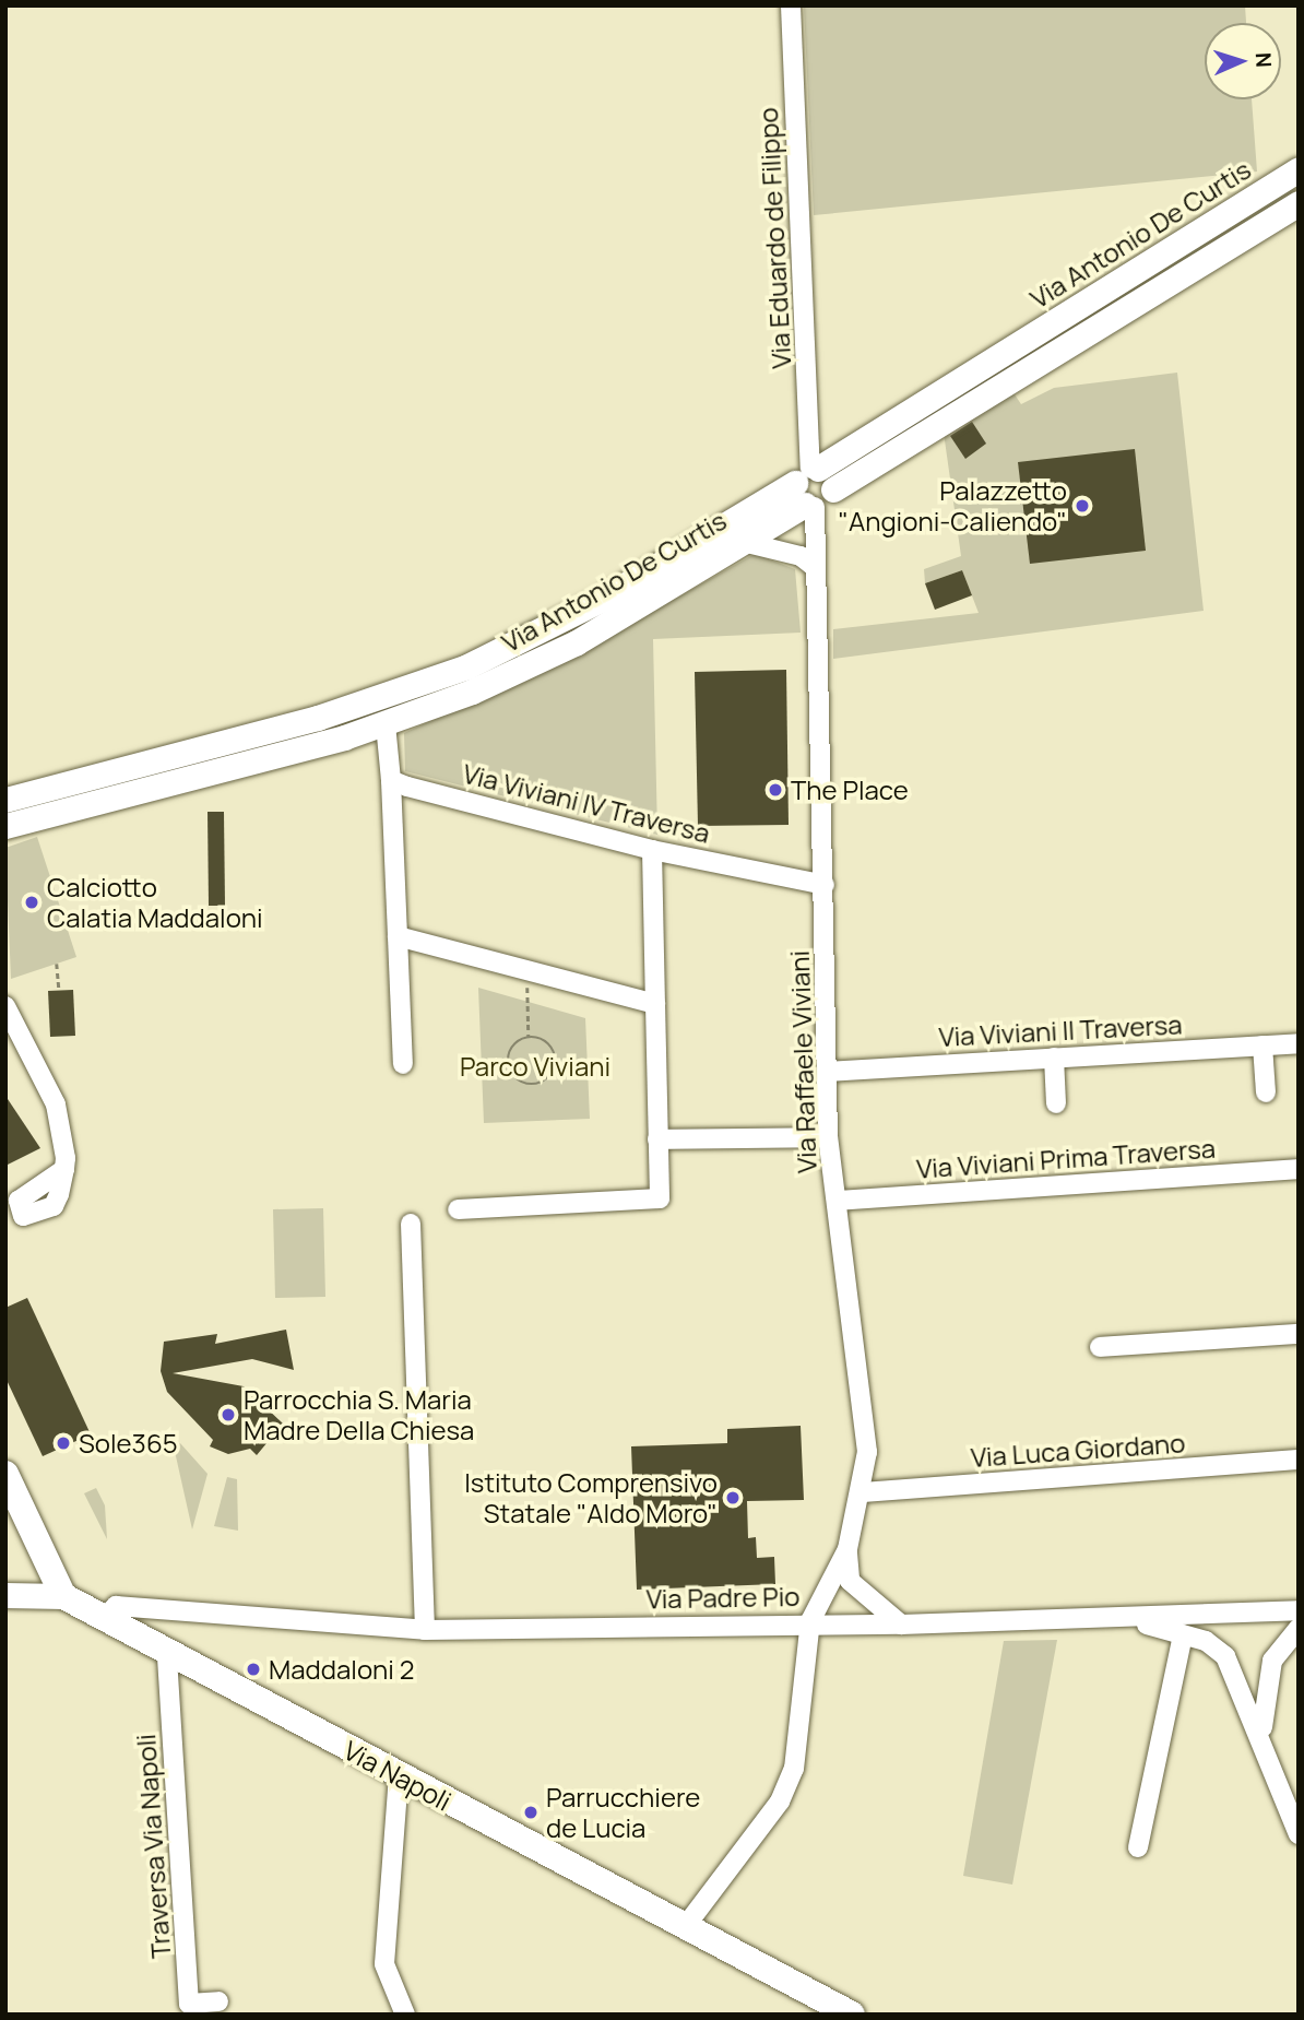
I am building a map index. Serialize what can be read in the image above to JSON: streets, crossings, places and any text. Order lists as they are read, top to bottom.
{
  "streets": {
    "main road": ["Via Napoli"],
    "street": [
      "Via Antonio De Curtis",
      "Via Eduardo de Filippo",
      "Via Viviani IV Traversa",
      "Via Viviani II Traversa",
      "Via Raffaele Viviani",
      "Via Viviani Prima Traversa",
      "Via Luca Giordano",
      "Via Padre Pio",
      "Traversa Via Napoli"
    ]
  },
  "crossings": [
    ["Via Antonio De Curtis", "Via Eduardo de Filippo"],
    ["Via Antonio De Curtis", "Via Raffaele Viviani"],
    ["Via Eduardo de Filippo", "Via Raffaele Viviani"],
    ["Via Viviani IV Traversa", "Via Raffaele Viviani"],
    ["Via Viviani II Traversa", "Via Raffaele Viviani"],
    ["Via Raffaele Viviani", "Via Viviani Prima Traversa"],
    ["Via Raffaele Viviani", "Via Luca Giordano"],
    ["Via Raffaele Viviani", "Via Padre Pio"],
    ["Via Raffaele Viviani", "Via Napoli"],
    ["Via Padre Pio", "Via Napoli"],
    ["Via Napoli", "Traversa Via Napoli"]
  ],
  "parks": ["Parco Viviani"],
  "places": [
    "Palazzetto \"Angioni-Caliendo\"",
    "The Place",
    "Calciotto Calatia Maddaloni",
    "Parrocchia S. Maria Madre Della Chiesa",
    "Sole365",
    "Istituto Comprensivo Statale \"Aldo Moro\"",
    "Maddaloni 2",
    "Parrucchiere de Lucia"
  ],
  "north": "right"
}
